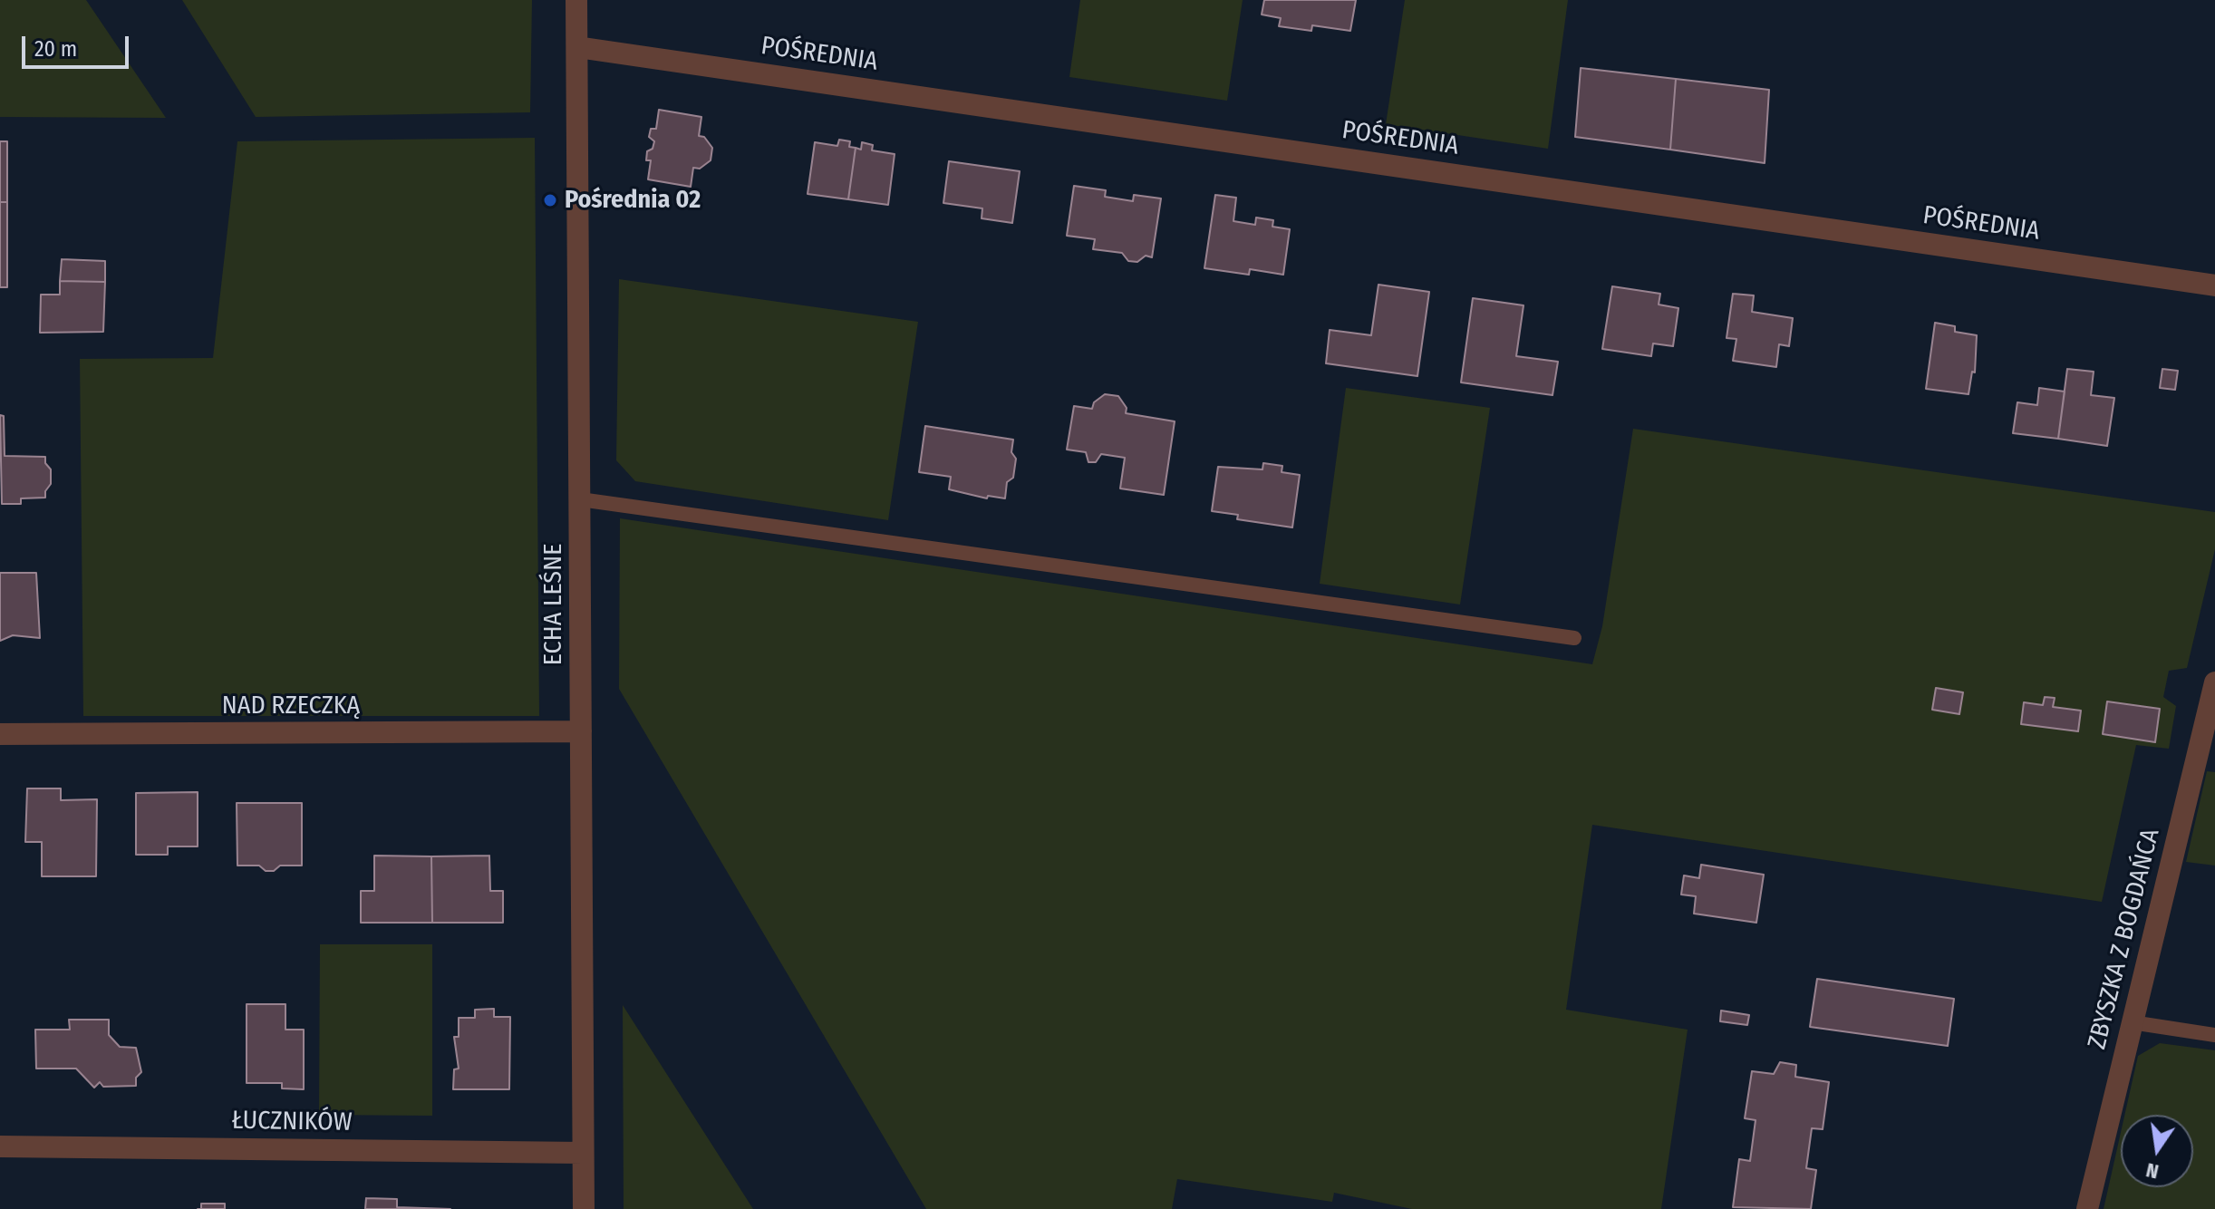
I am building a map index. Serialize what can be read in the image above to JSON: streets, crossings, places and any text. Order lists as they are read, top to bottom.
{
  "streets": {
    "street": [
      "POŚREDNIA",
      "ECHA LEŚNE",
      "NAD RZECZKĄ",
      "ZBYSZKA Z BOGDAŃCA",
      "ŁUCZNIKÓW"
    ]
  },
  "crossings": [
    ["POŚREDNIA", "ECHA LEŚNE"],
    ["ECHA LEŚNE", "NAD RZECZKĄ"],
    ["ECHA LEŚNE", "ŁUCZNIKÓW"]
  ],
  "places": ["Pośrednia 02"],
  "scale_bar": "20 m",
  "north": "bottom"
}
